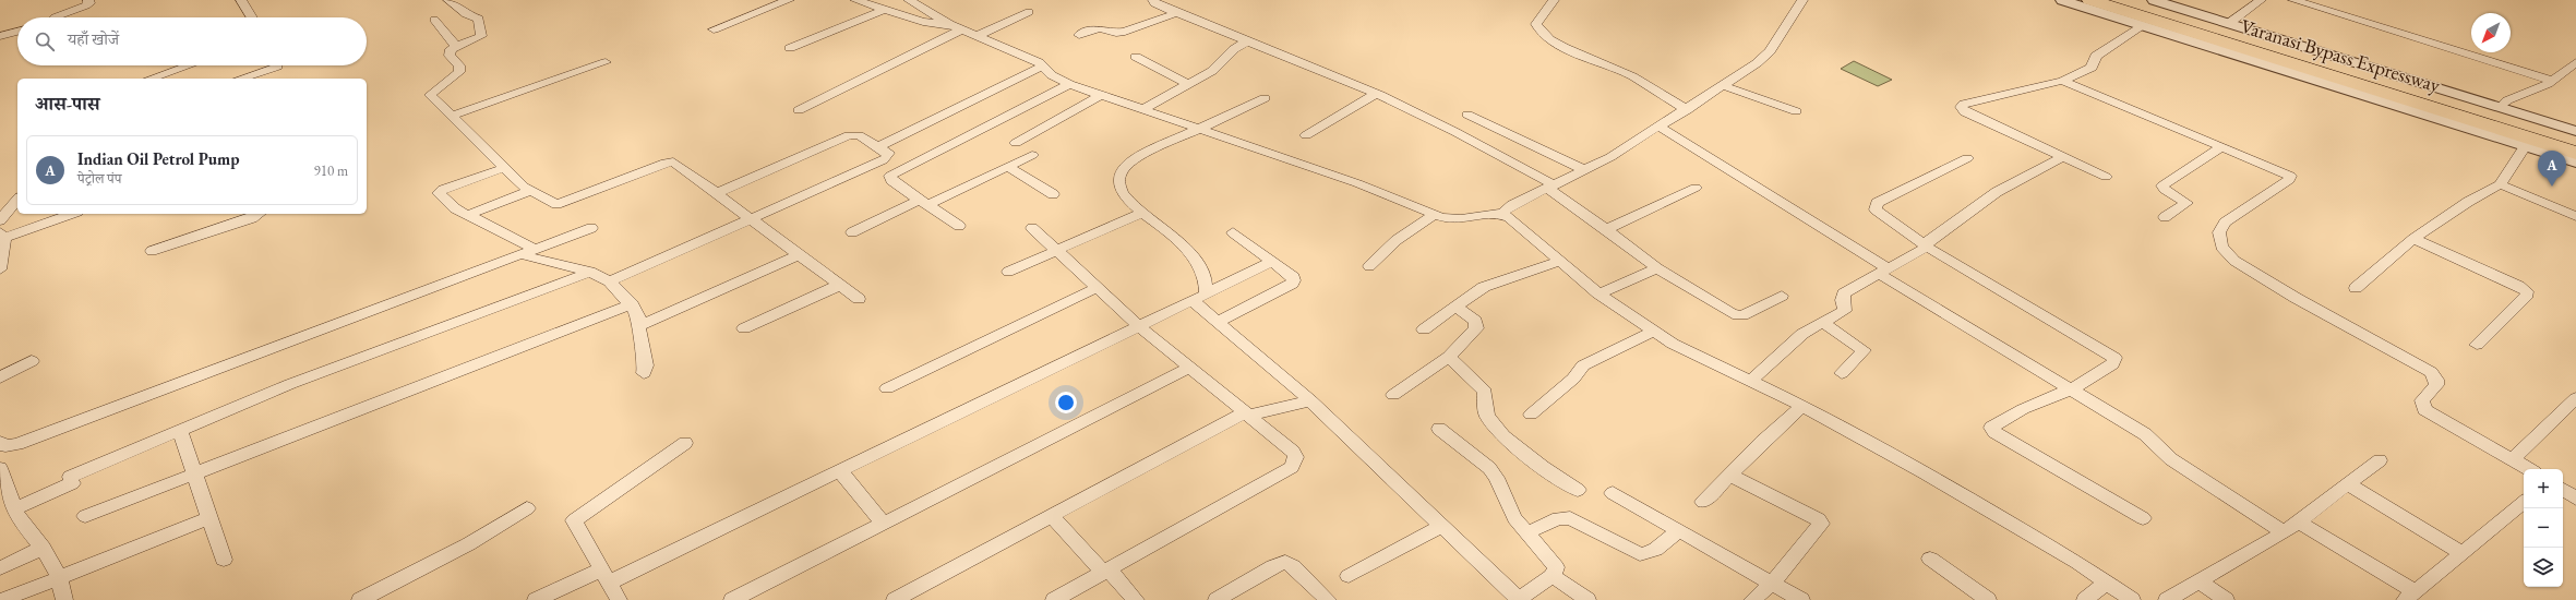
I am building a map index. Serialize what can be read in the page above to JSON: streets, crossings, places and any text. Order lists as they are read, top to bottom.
{
  "streets": {
    "highway": ["Varanasi Bypass Expressway"]
  },
  "north": "bottom left",
  "page": {
    "search": "यहाँ खोजें",
    "heading": "आस-पास",
    "list": [
      {
        "mark": "A",
        "name": "Indian Oil Petrol Pump",
        "note": "पेट्रोल पंप",
        "value": "910 m"
      }
    ],
    "pins": "A",
    "map_buttons": ["+", "−"]
  }
}
